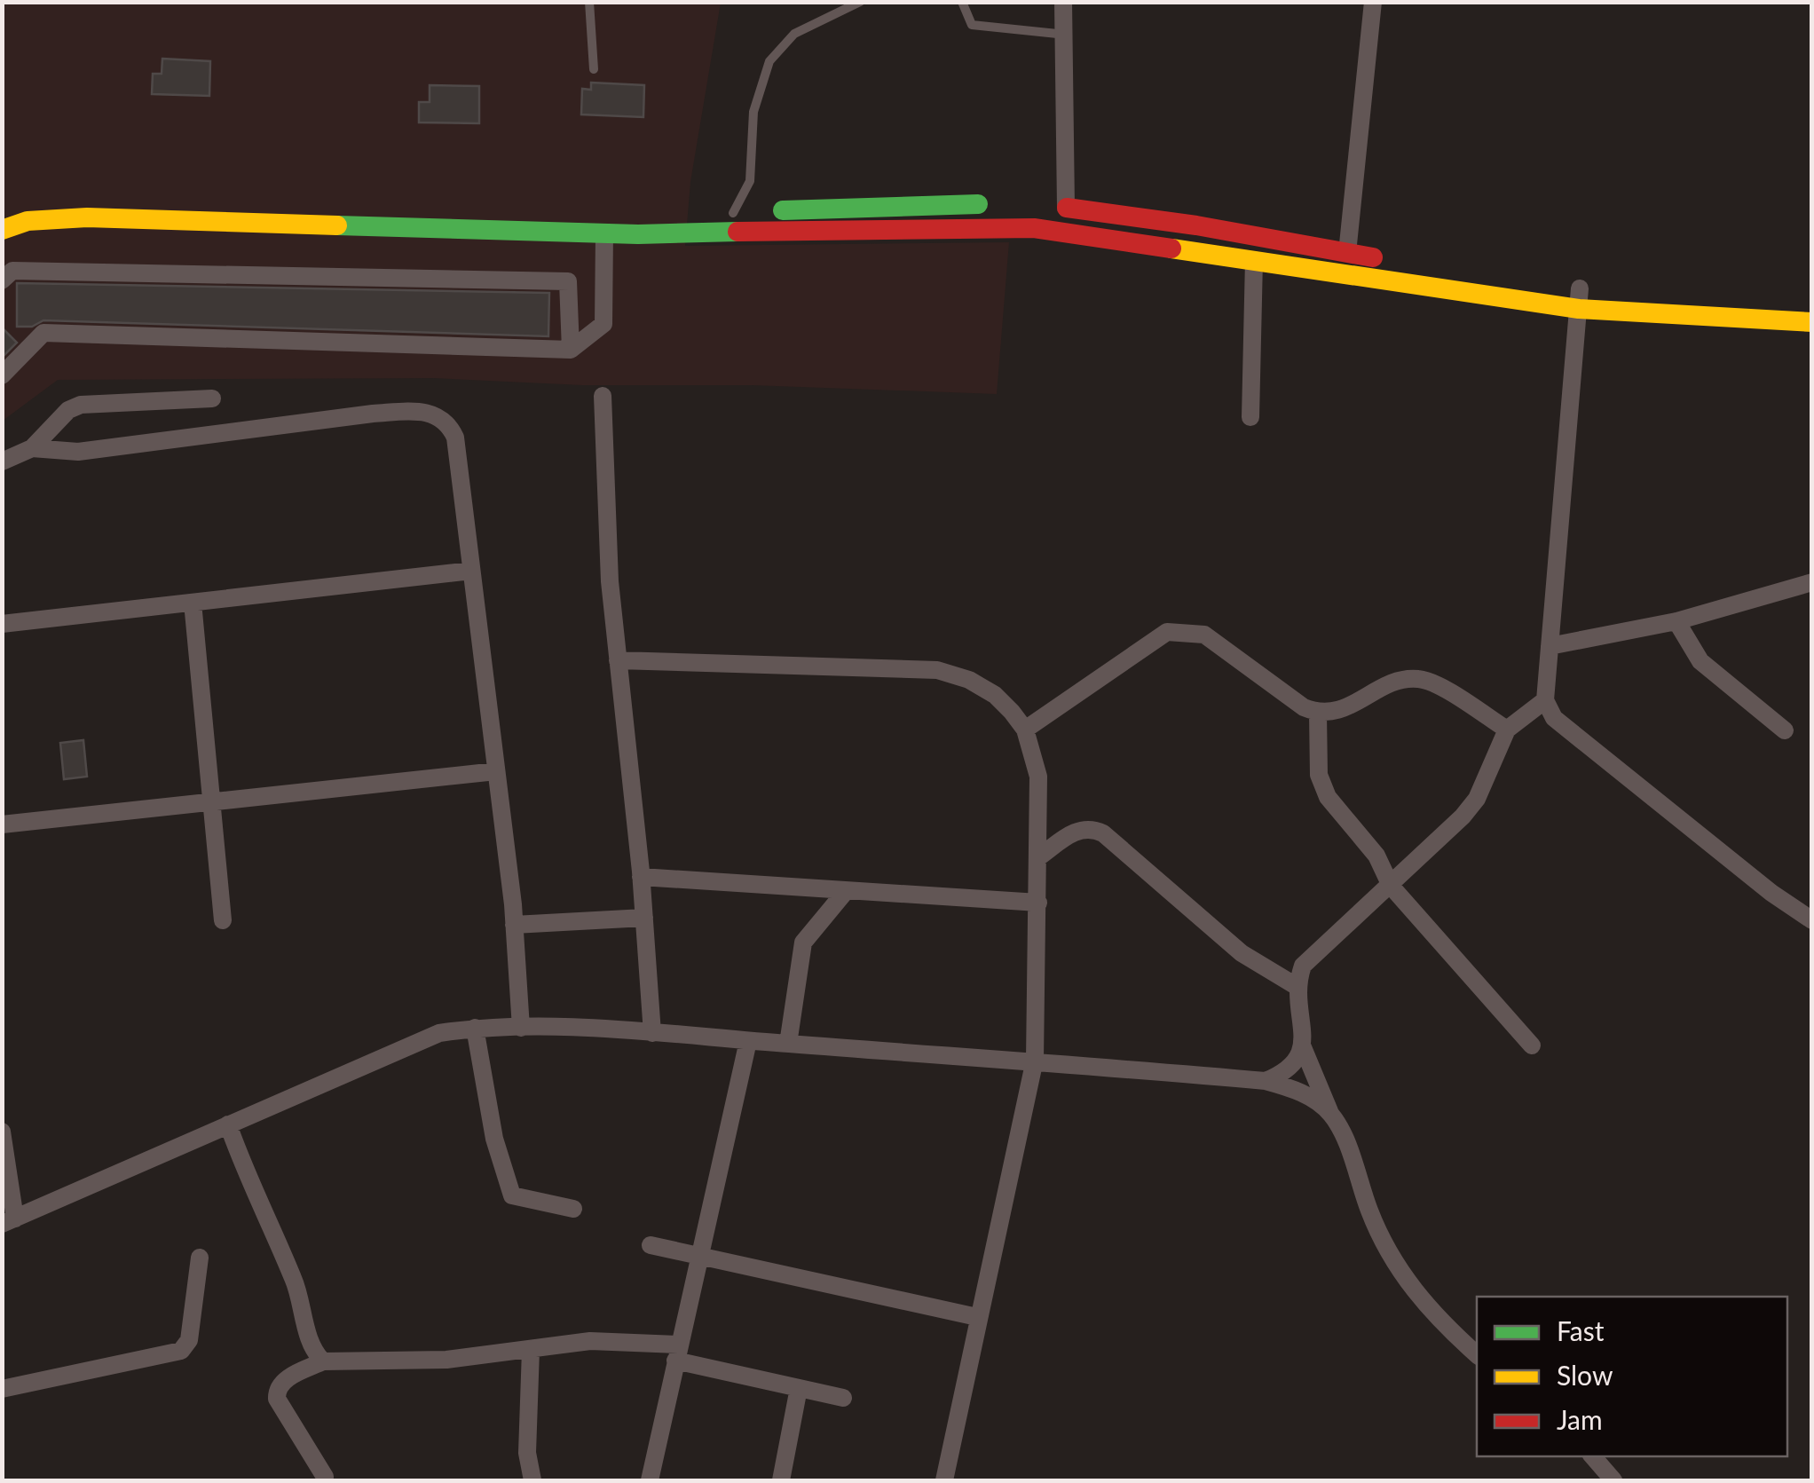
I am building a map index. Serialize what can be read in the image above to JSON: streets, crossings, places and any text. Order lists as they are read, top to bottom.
{
  "legend": ["Fast", "Slow", "Jam"]
}
